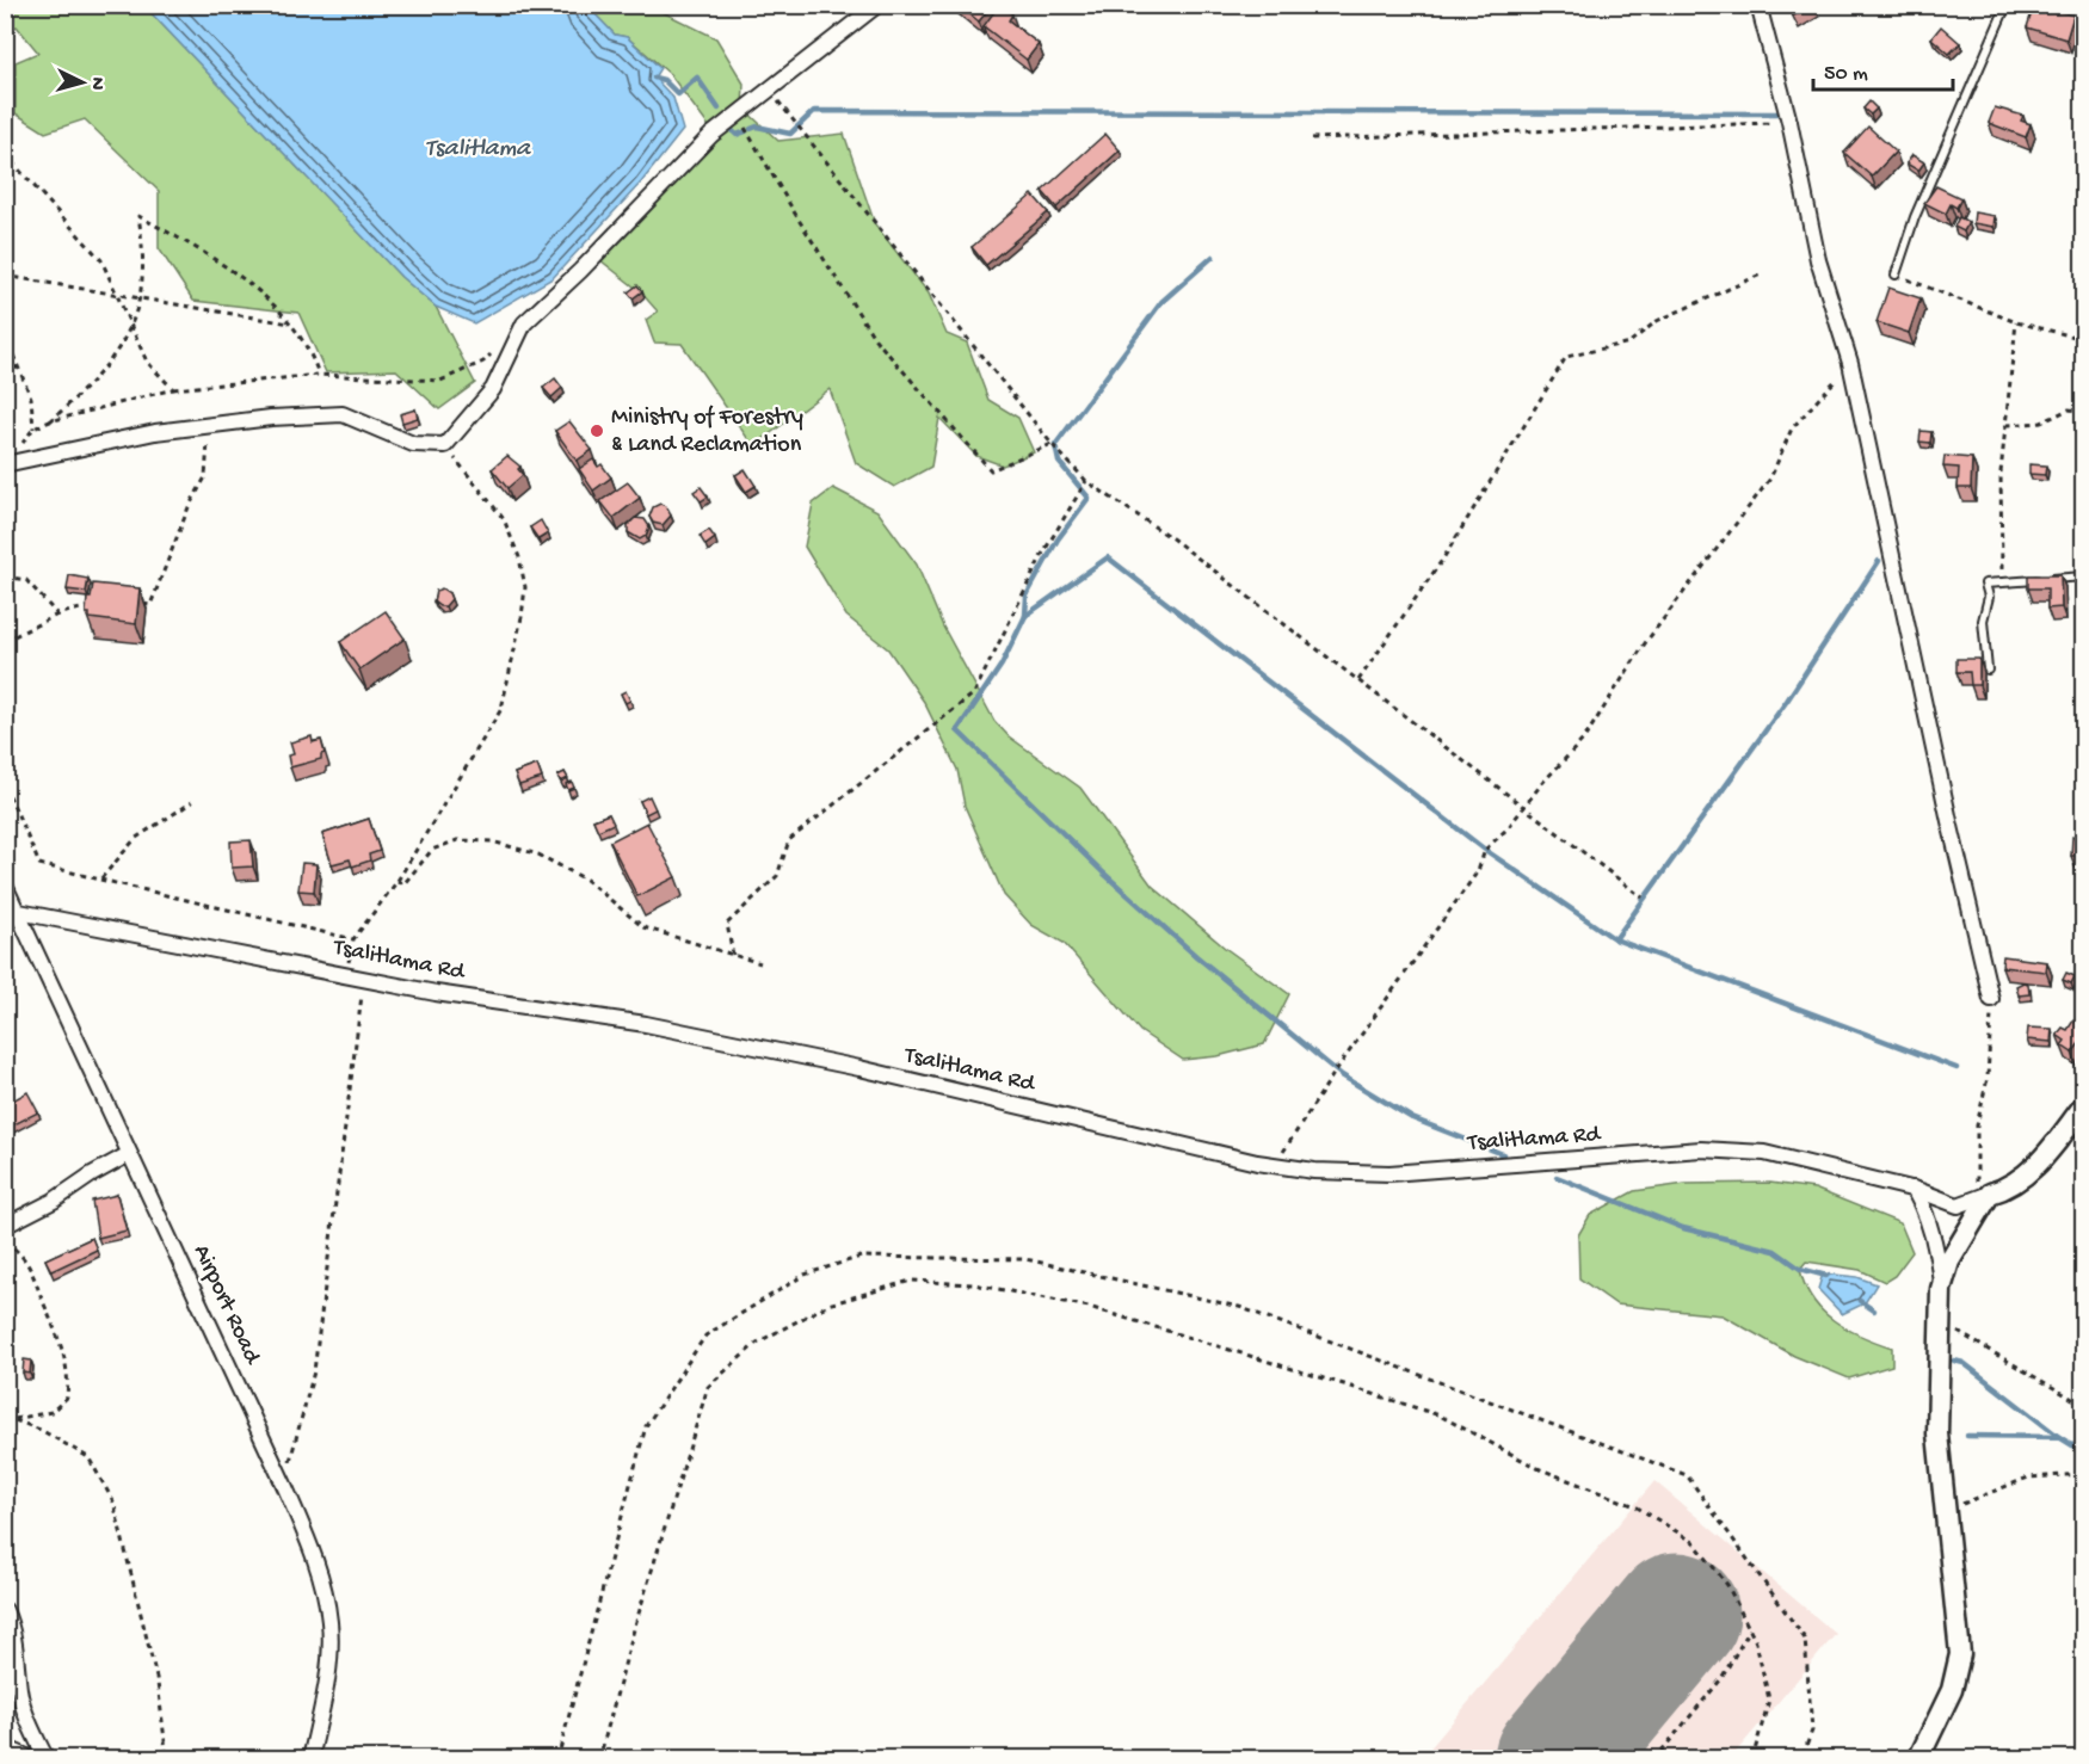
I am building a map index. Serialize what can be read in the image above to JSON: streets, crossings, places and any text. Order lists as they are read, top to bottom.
{
  "streets": {
    "street": ["Tsalitlama Rd", "Airport Road"]
  },
  "crossings": [
    ["Tsalitlama Rd", "Airport Road"]
  ],
  "water": ["Tsalitlama"],
  "places": ["Ministry of Forestry & Land Reclamation"],
  "scale_bar": "50 m",
  "north": "right"
}
